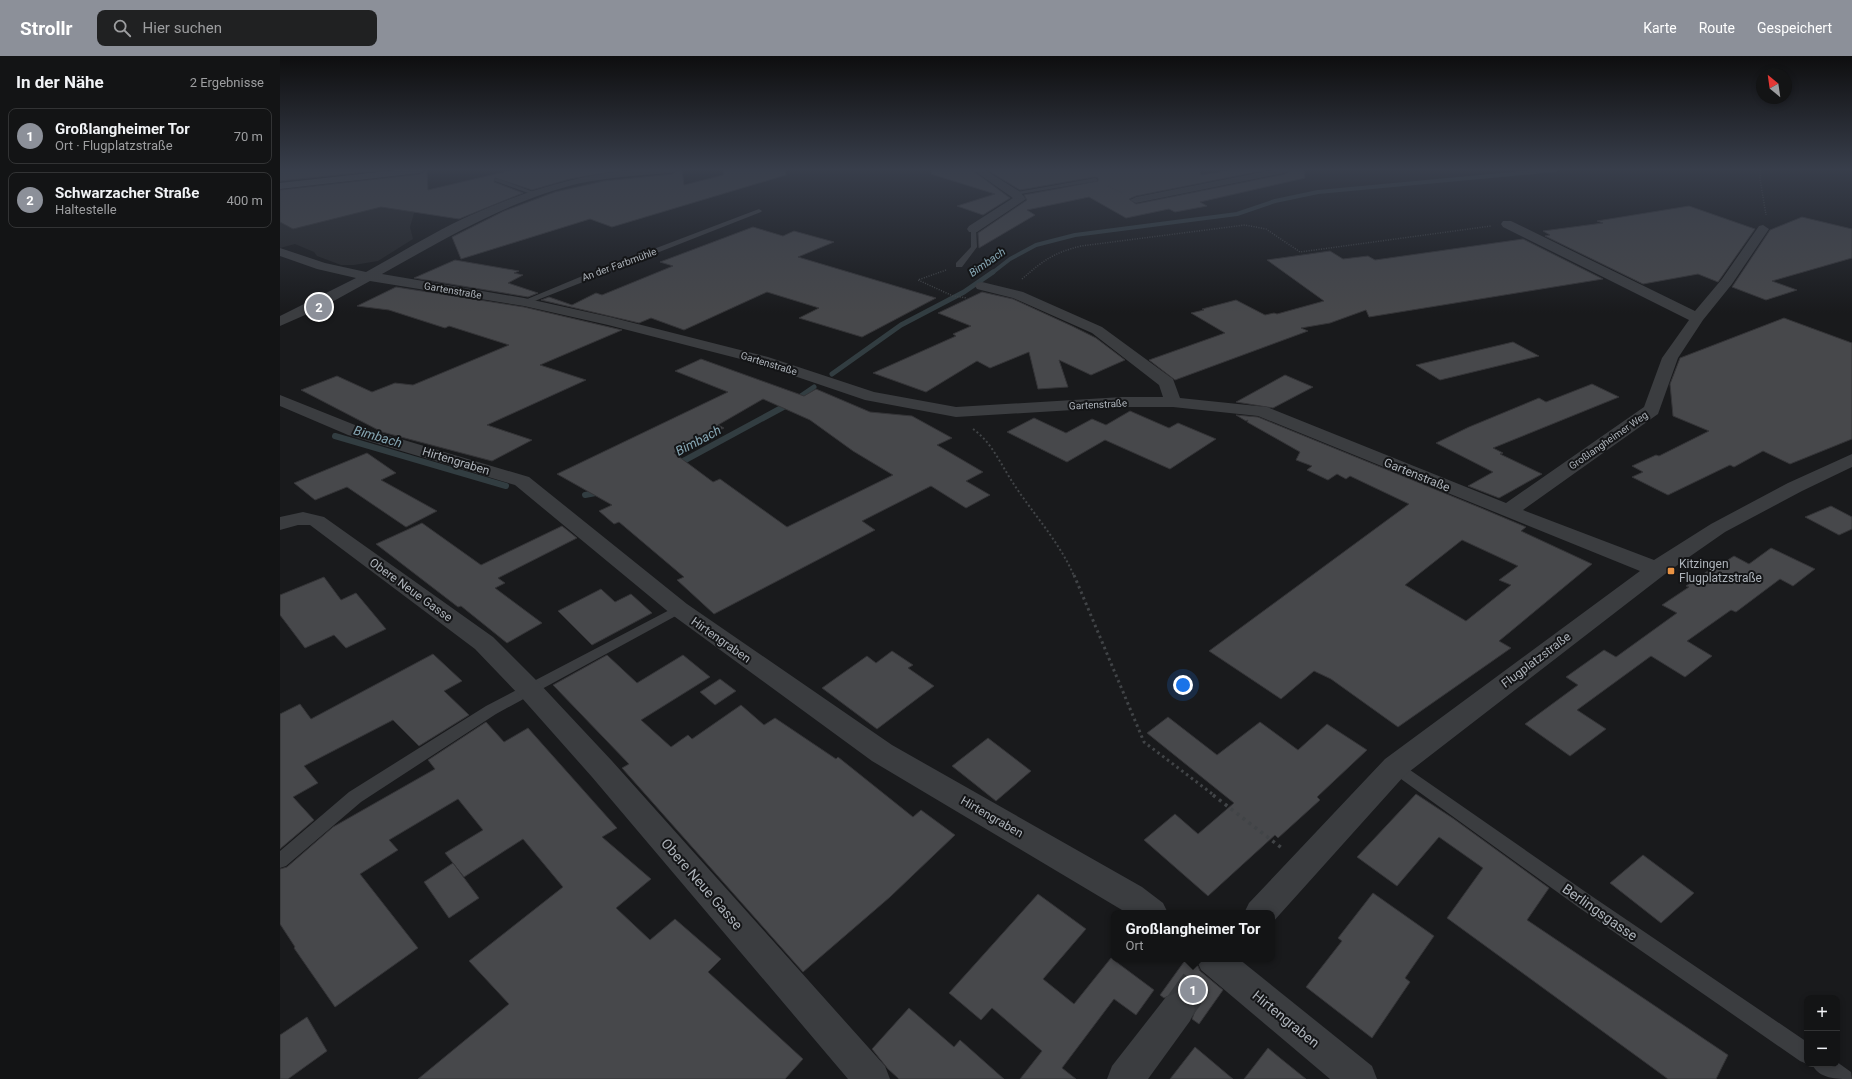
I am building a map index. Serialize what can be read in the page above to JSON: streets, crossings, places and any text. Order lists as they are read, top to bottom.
{
  "streets": {
    "street": [
      "Gartenstraße",
      "Großlangheimer Weg",
      "Hirtengraben",
      "Obere Neue Gasse",
      "Flugplatzstraße"
    ],
    "lane": ["An der Farbmühle", "Berlingsgasse"]
  },
  "crossings": [
    ["An der Farbmühle", "Gartenstraße"],
    ["Gartenstraße", "Großlangheimer Weg"],
    ["Gartenstraße", "Flugplatzstraße"],
    ["Flugplatzstraße", "Berlingsgasse"]
  ],
  "water": ["Bimbach"],
  "places": {
    "transit": ["Kitzingen Flugplatzstraße"]
  },
  "north": "top left",
  "page": {
    "header": "Strollr",
    "search": "Hier suchen",
    "nav": ["Karte", "Route", "Gespeichert"],
    "heading": ["In der Nähe", "2 Ergebnisse"],
    "list": [
      {
        "mark": "1",
        "name": "Großlangheimer Tor",
        "note": "Ort · Flugplatzstraße",
        "value": "70 m"
      },
      {
        "mark": "2",
        "name": "Schwarzacher Straße",
        "note": "Haltestelle",
        "value": "400 m"
      }
    ],
    "pins": ["2", "1"],
    "popup": ["Großlangheimer Tor", "Ort"],
    "map_buttons": ["+", "−"]
  }
}
